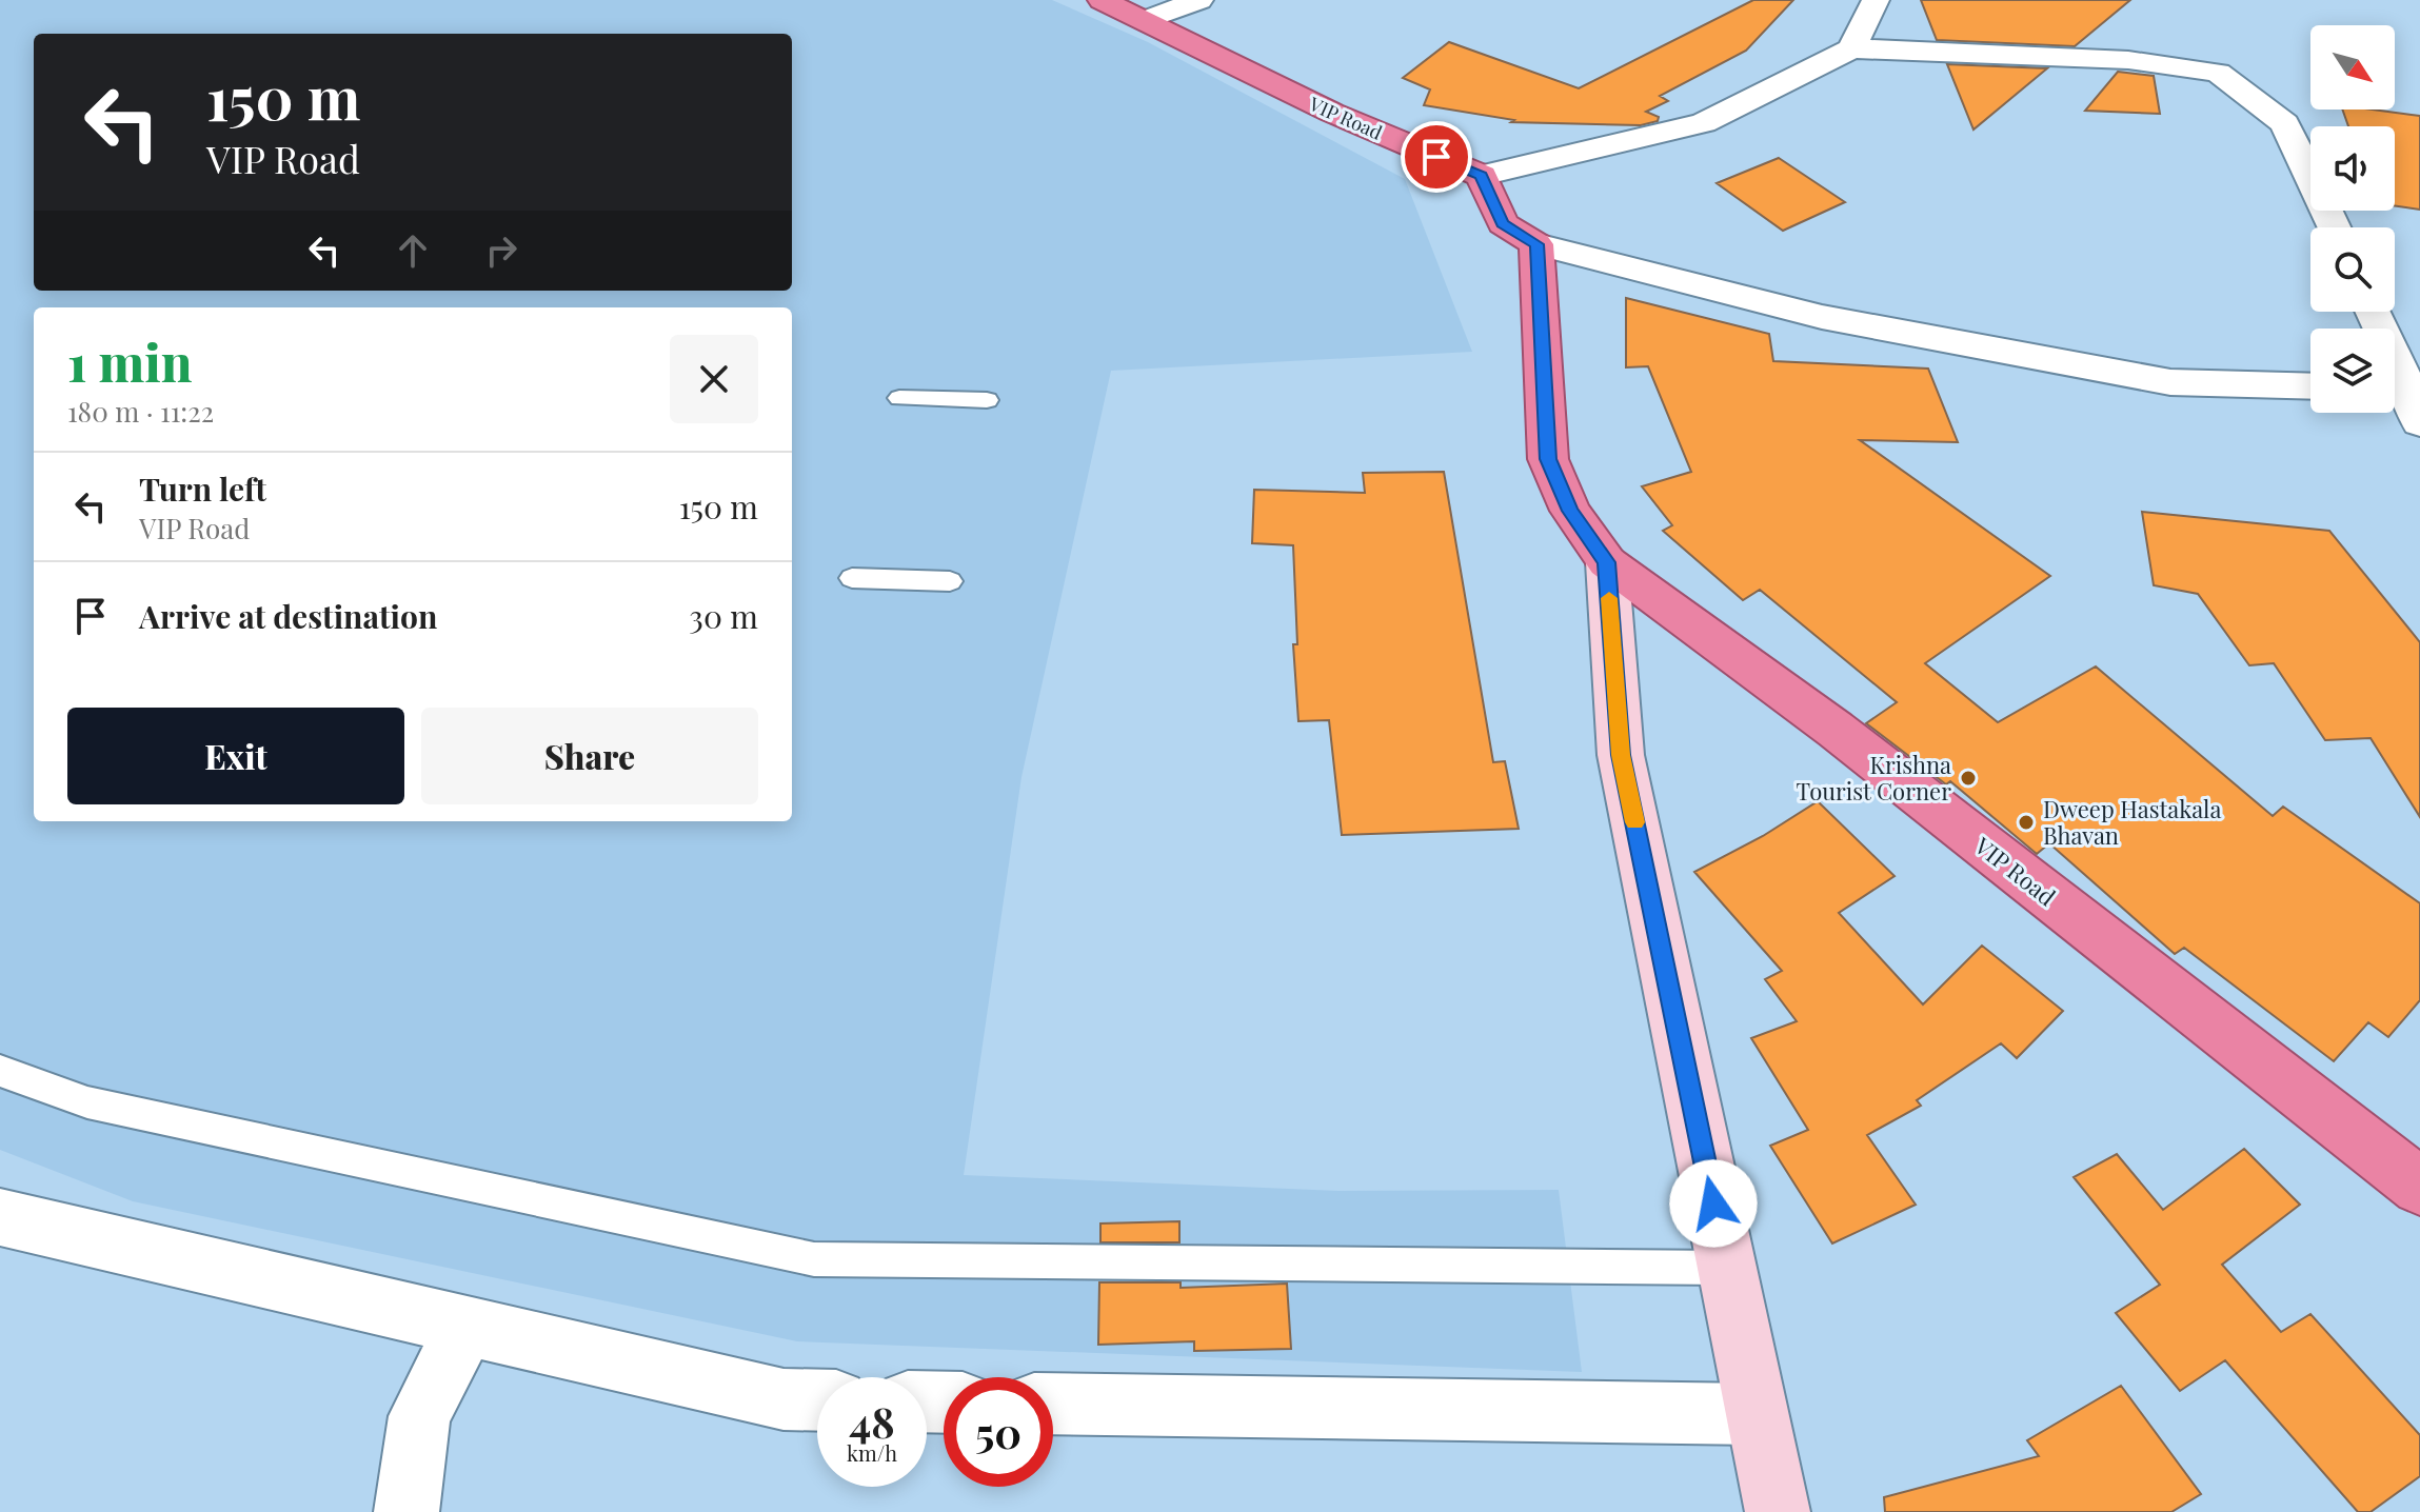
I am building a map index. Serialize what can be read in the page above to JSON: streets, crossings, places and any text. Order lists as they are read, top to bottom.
{
  "streets": {
    "highway": ["VIP Road"]
  },
  "places": ["Krishna Tourist Corner", "Dweep Hastakala Bhavan"],
  "north": "bottom right",
  "page": {
    "turn": ["150 m", "VIP Road"],
    "heading": ["1 min", "180 m · 11:22"],
    "list": [
      {
        "name": "Turn left",
        "note": "VIP Road",
        "value": "150 m"
      },
      {
        "name": "Arrive at destination",
        "value": "30 m"
      }
    ],
    "buttons": ["Exit", "Share"],
    "speed": "48 km/h",
    "limit": "50"
  }
}
